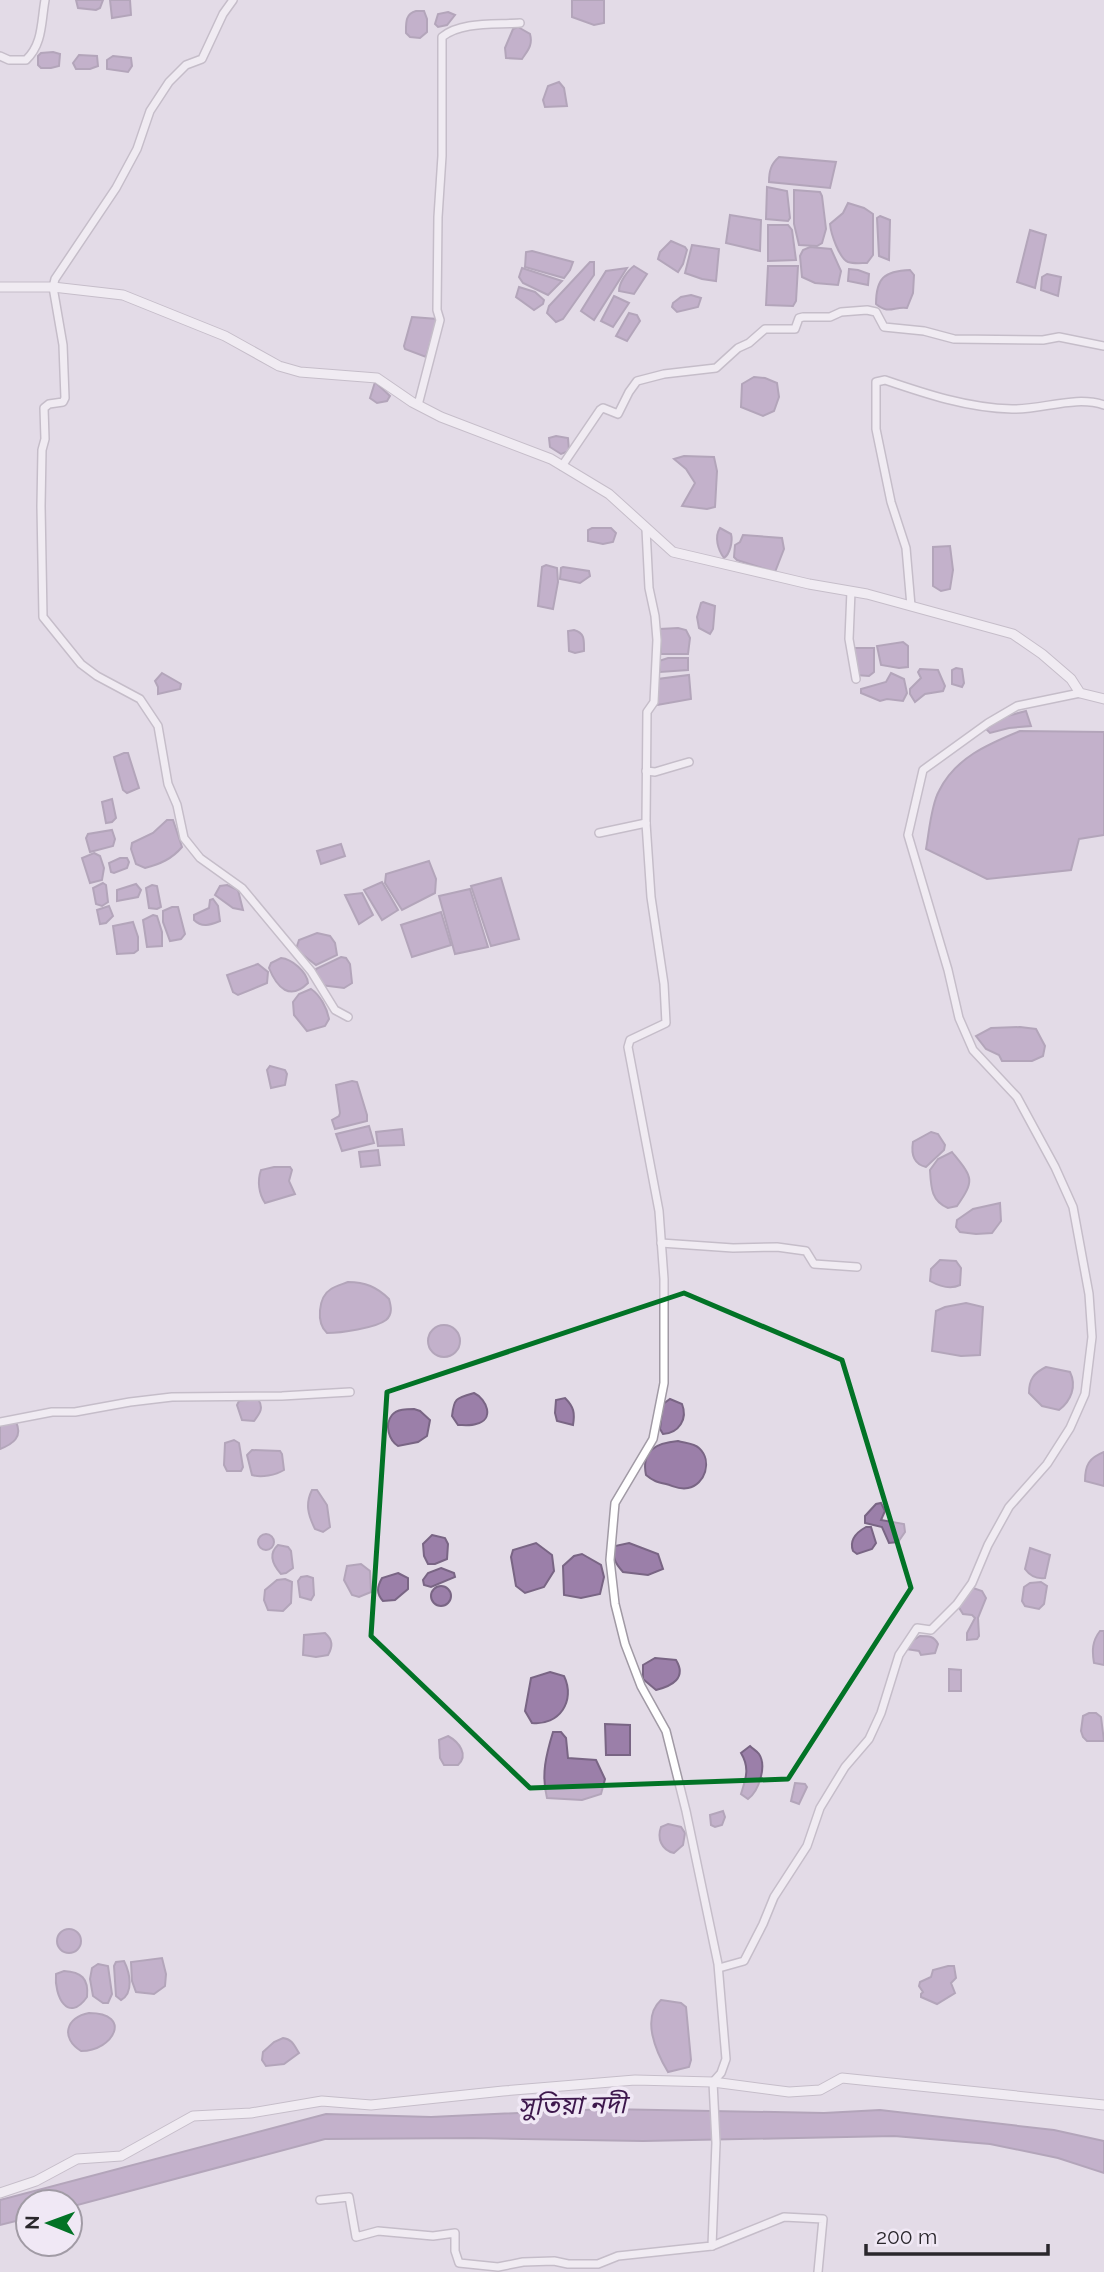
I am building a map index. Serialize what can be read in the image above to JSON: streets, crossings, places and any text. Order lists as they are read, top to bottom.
{
  "water": ["সুতিয়া নদী"],
  "scale_bar": "200 m",
  "north": "left"
}
